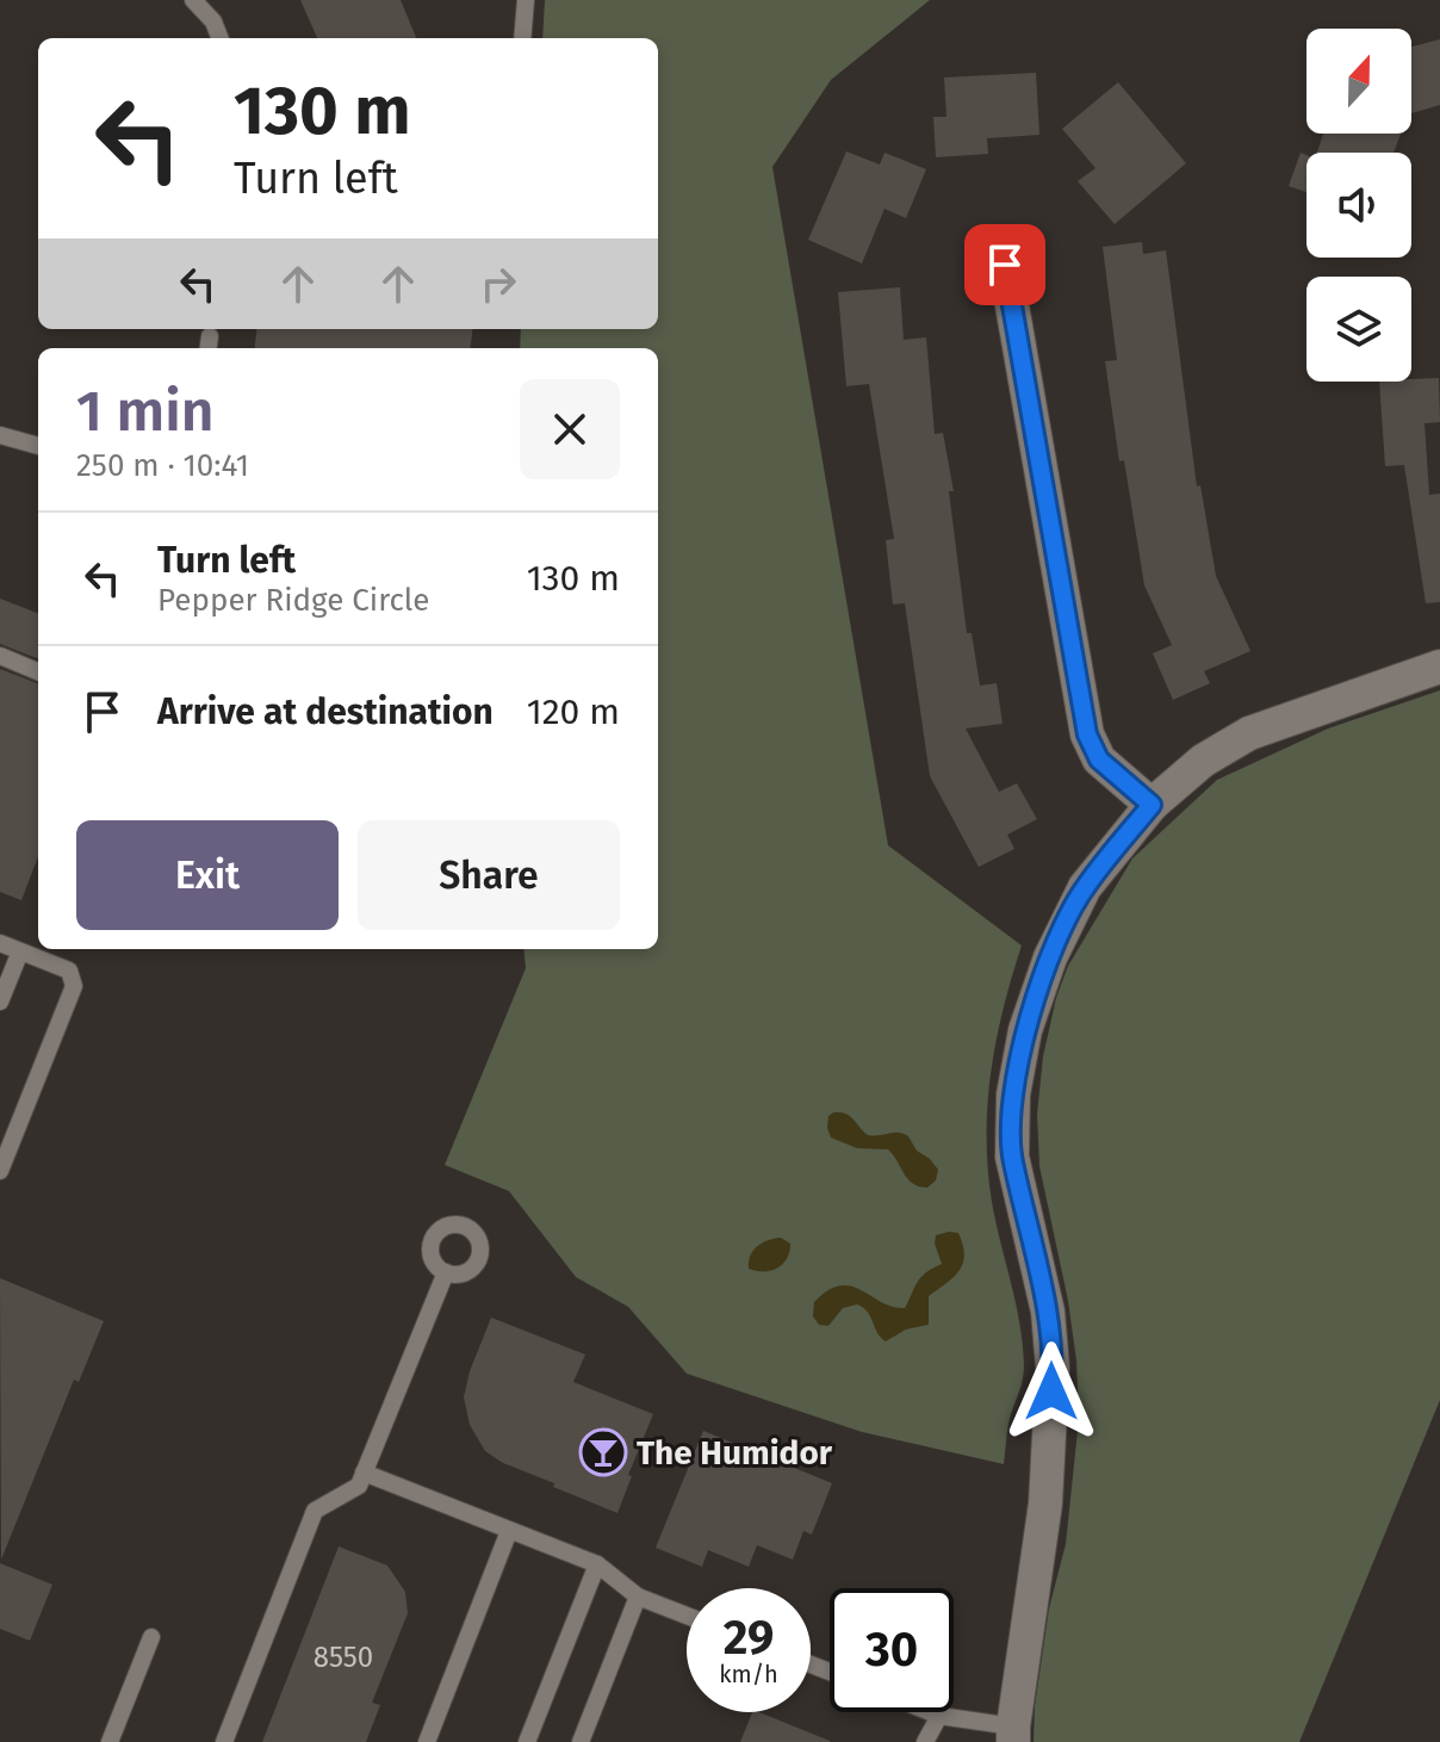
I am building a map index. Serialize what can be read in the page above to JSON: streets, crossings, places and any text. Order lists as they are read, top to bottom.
{
  "places": {
    "bar": ["The Humidor"]
  },
  "house_numbers": ["8550"],
  "north": "top",
  "page": {
    "turn": ["130 m", "Turn left"],
    "heading": ["1 min", "250 m · 10:41"],
    "list": [
      {
        "name": "Turn left",
        "note": "Pepper Ridge Circle",
        "value": "130 m"
      },
      {
        "name": "Arrive at destination",
        "value": "120 m"
      }
    ],
    "buttons": ["Exit", "Share"],
    "speed": "29 km/h",
    "limit": "30"
  }
}
